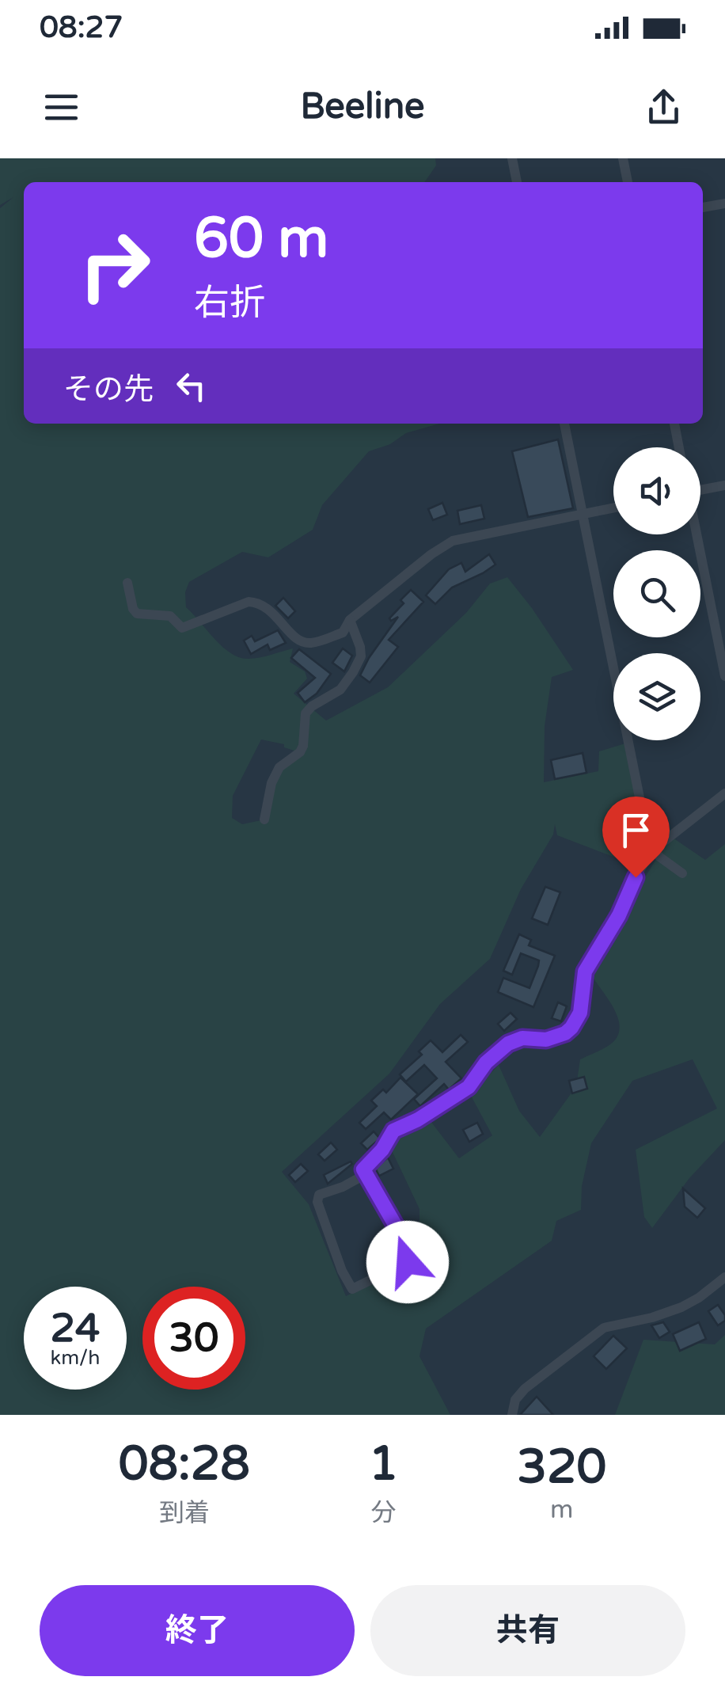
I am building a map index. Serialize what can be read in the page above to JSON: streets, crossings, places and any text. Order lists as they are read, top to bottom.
{
  "page": {
    "status": "08:27",
    "header": "Beeline",
    "turn": ["60 m", "右折"],
    "then": "その先",
    "speed": "24 km/h",
    "limit": "30",
    "eta": [
      "08:28",
      "到着",
      "1",
      "分",
      "320",
      "m"
    ],
    "buttons": ["終了", "共有"]
  }
}
